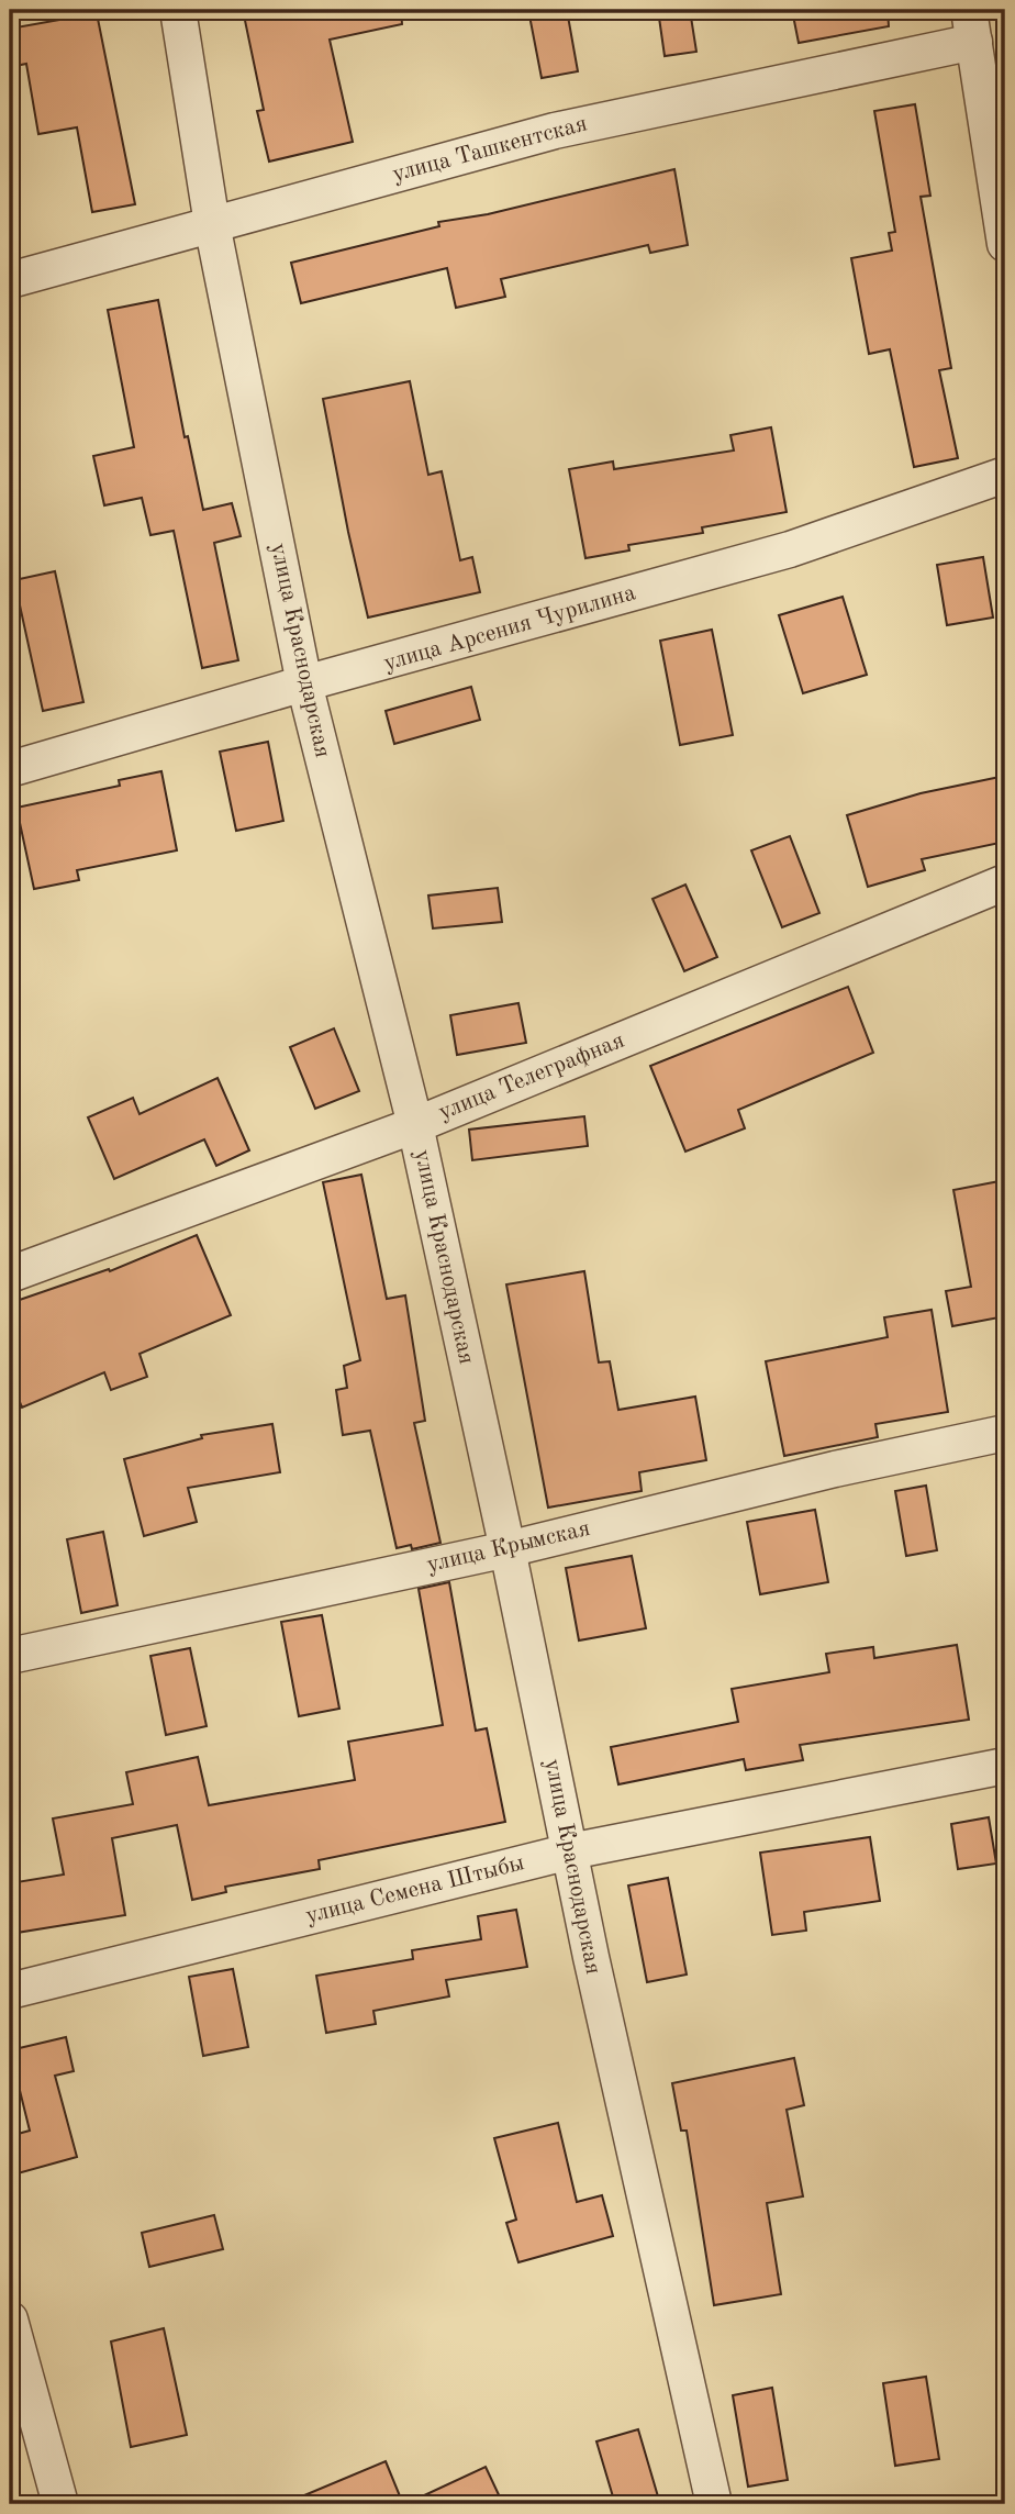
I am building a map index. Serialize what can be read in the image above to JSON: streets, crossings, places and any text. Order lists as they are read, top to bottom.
{
  "streets": {
    "street": [
      "улица Ташкентская",
      "улица Арсения Чурилина",
      "улица Краснодарская",
      "улица Телеграфная",
      "улица Крымская",
      "улица Семена Штыбы"
    ]
  },
  "crossings": [
    ["улица Ташкентская", "улица Краснодарская"],
    ["улица Арсения Чурилина", "улица Краснодарская"],
    ["улица Краснодарская", "улица Телеграфная"],
    ["улица Краснодарская", "улица Крымская"],
    ["улица Краснодарская", "улица Семена Штыбы"]
  ]
}
